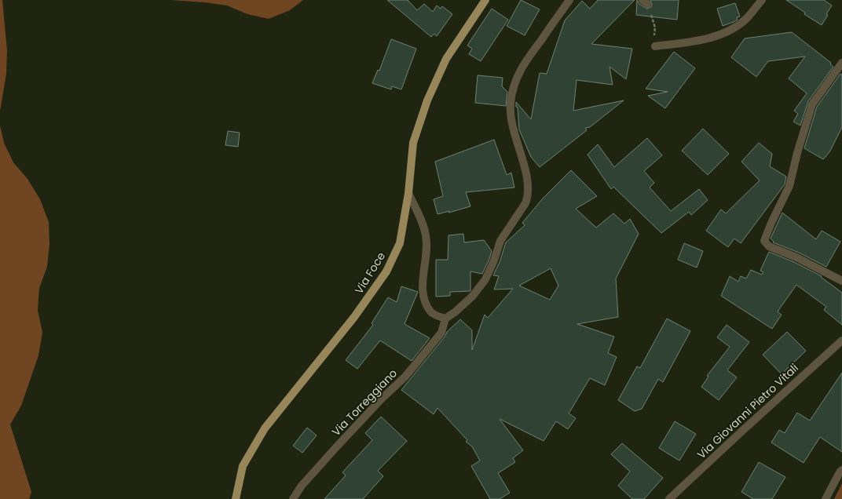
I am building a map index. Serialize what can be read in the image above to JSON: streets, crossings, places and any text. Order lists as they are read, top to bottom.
{
  "streets": {
    "main road": ["Via Foce"],
    "street": ["Via Torreggiano", "Via Giovanni Pietro Vitali"]
  }
}
